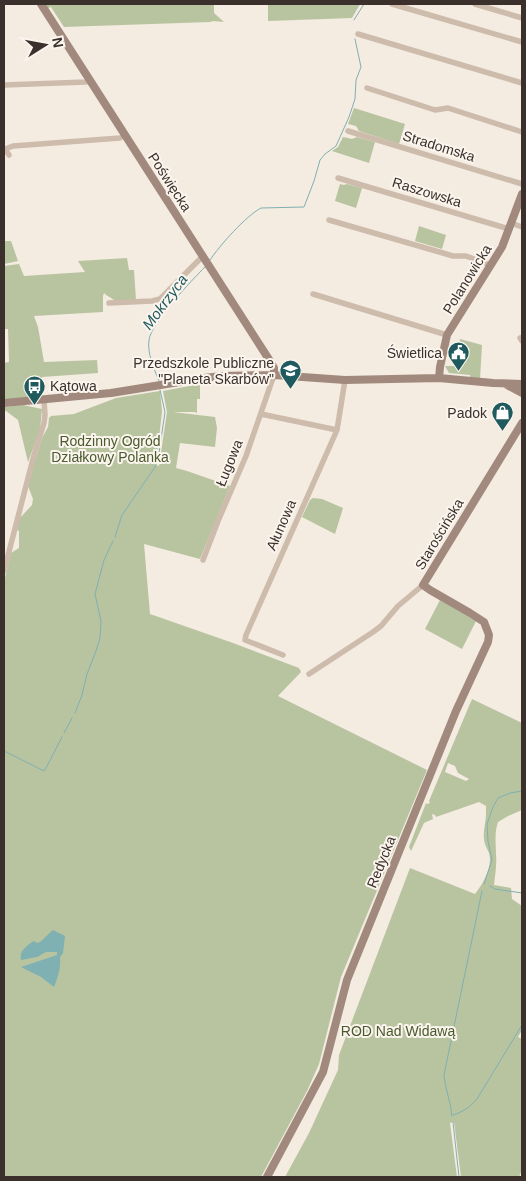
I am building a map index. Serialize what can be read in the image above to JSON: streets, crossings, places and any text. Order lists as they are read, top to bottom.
{
  "streets": {
    "street": [
      "Stradomska",
      "Poświęcka",
      "Raszowska",
      "Polanowicka",
      "Ługowa",
      "Ałunowa",
      "Starościńska",
      "Redycka"
    ]
  },
  "crossings": [
    ["Poświęcka", "Ługowa"],
    ["Raszowska", "Polanowicka"],
    ["Starościńska", "Redycka"]
  ],
  "water": ["Mokrzyca"],
  "parks": ["Rodzinny Ogród Działkowy Polanka", "ROD Nad Widawą"],
  "places": {
    "public building": ["Świetlica"],
    "school or university": ["Przedszkole Publiczne \"Planeta Skarbów\""],
    "bus stop": ["Kątowa"],
    "shop": ["Padok"]
  },
  "north": "right"
}
